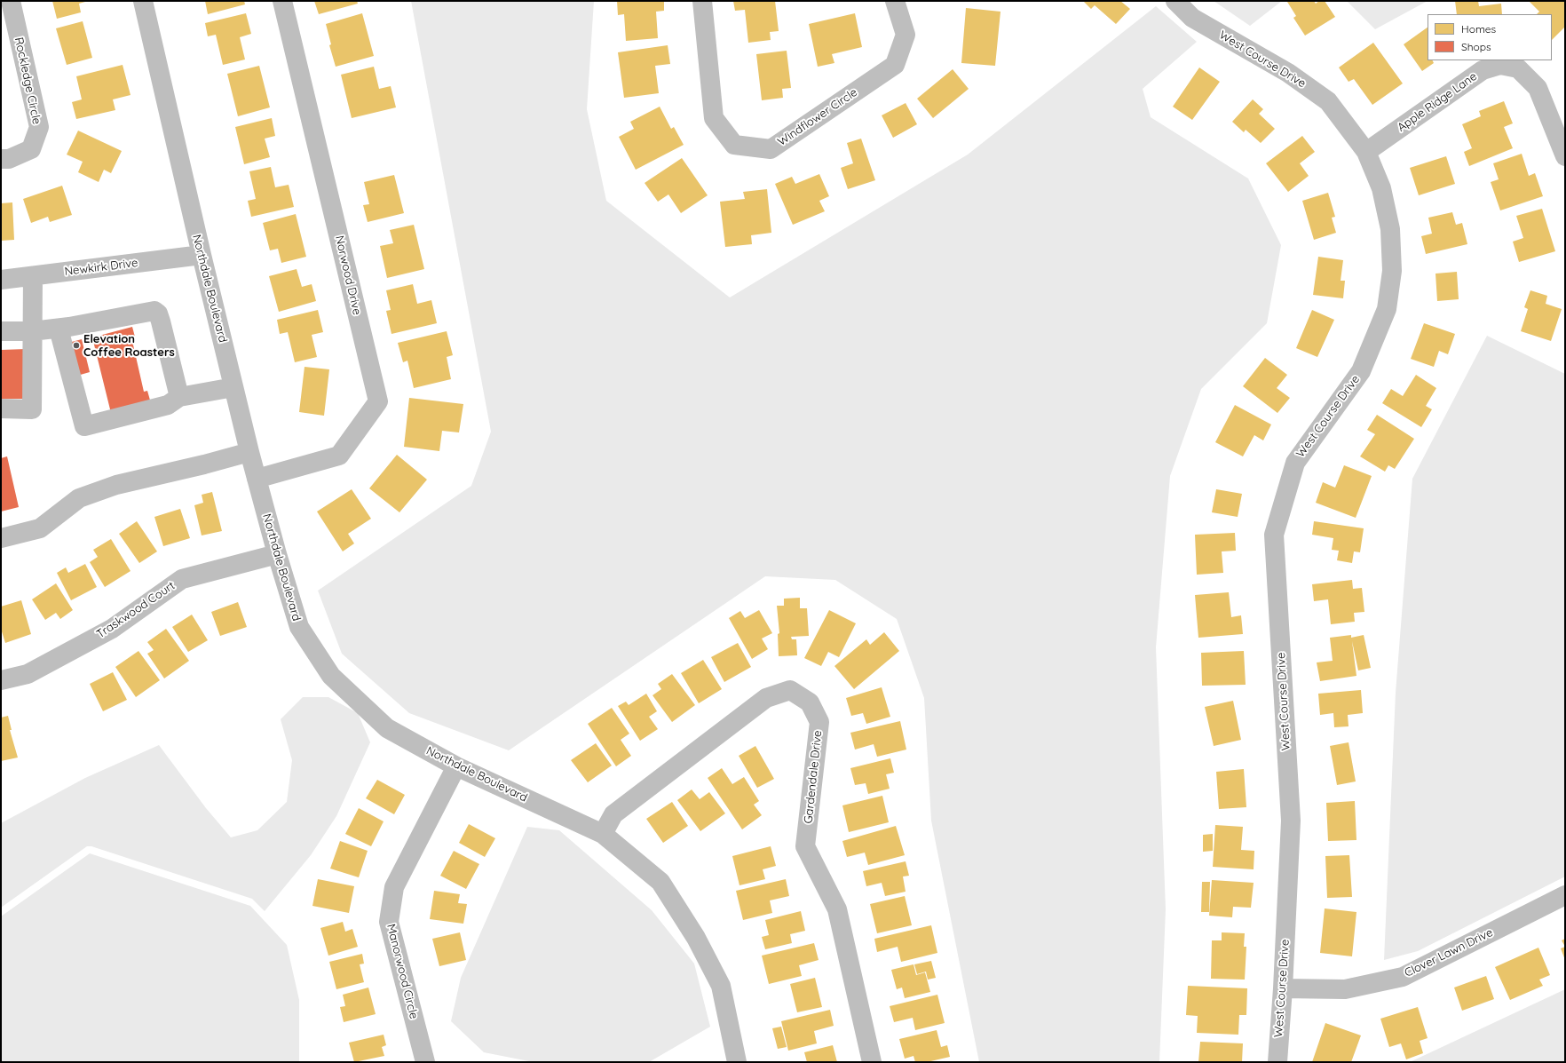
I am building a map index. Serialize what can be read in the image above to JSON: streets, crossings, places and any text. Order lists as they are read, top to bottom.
{
  "streets": {
    "street": [
      "West Course Drive",
      "Rockledge Circle",
      "Apple Ridge Lane",
      "Windflower Circle",
      "Newkirk Drive",
      "Norwood Drive",
      "Northdale Boulevard",
      "Traskwood Court",
      "Gardendale Drive",
      "Clover Lawn Drive",
      "Manorwood Circle"
    ]
  },
  "crossings": [
    ["West Course Drive", "Apple Ridge Lane"],
    ["West Course Drive", "Clover Lawn Drive"],
    ["Newkirk Drive", "Northdale Boulevard"],
    ["Norwood Drive", "Northdale Boulevard"],
    ["Northdale Boulevard", "Traskwood Court"],
    ["Northdale Boulevard", "Gardendale Drive"],
    ["Northdale Boulevard", "Manorwood Circle"]
  ],
  "places": ["Elevation Coffee Roasters"],
  "legend": ["Homes", "Shops"]
}
